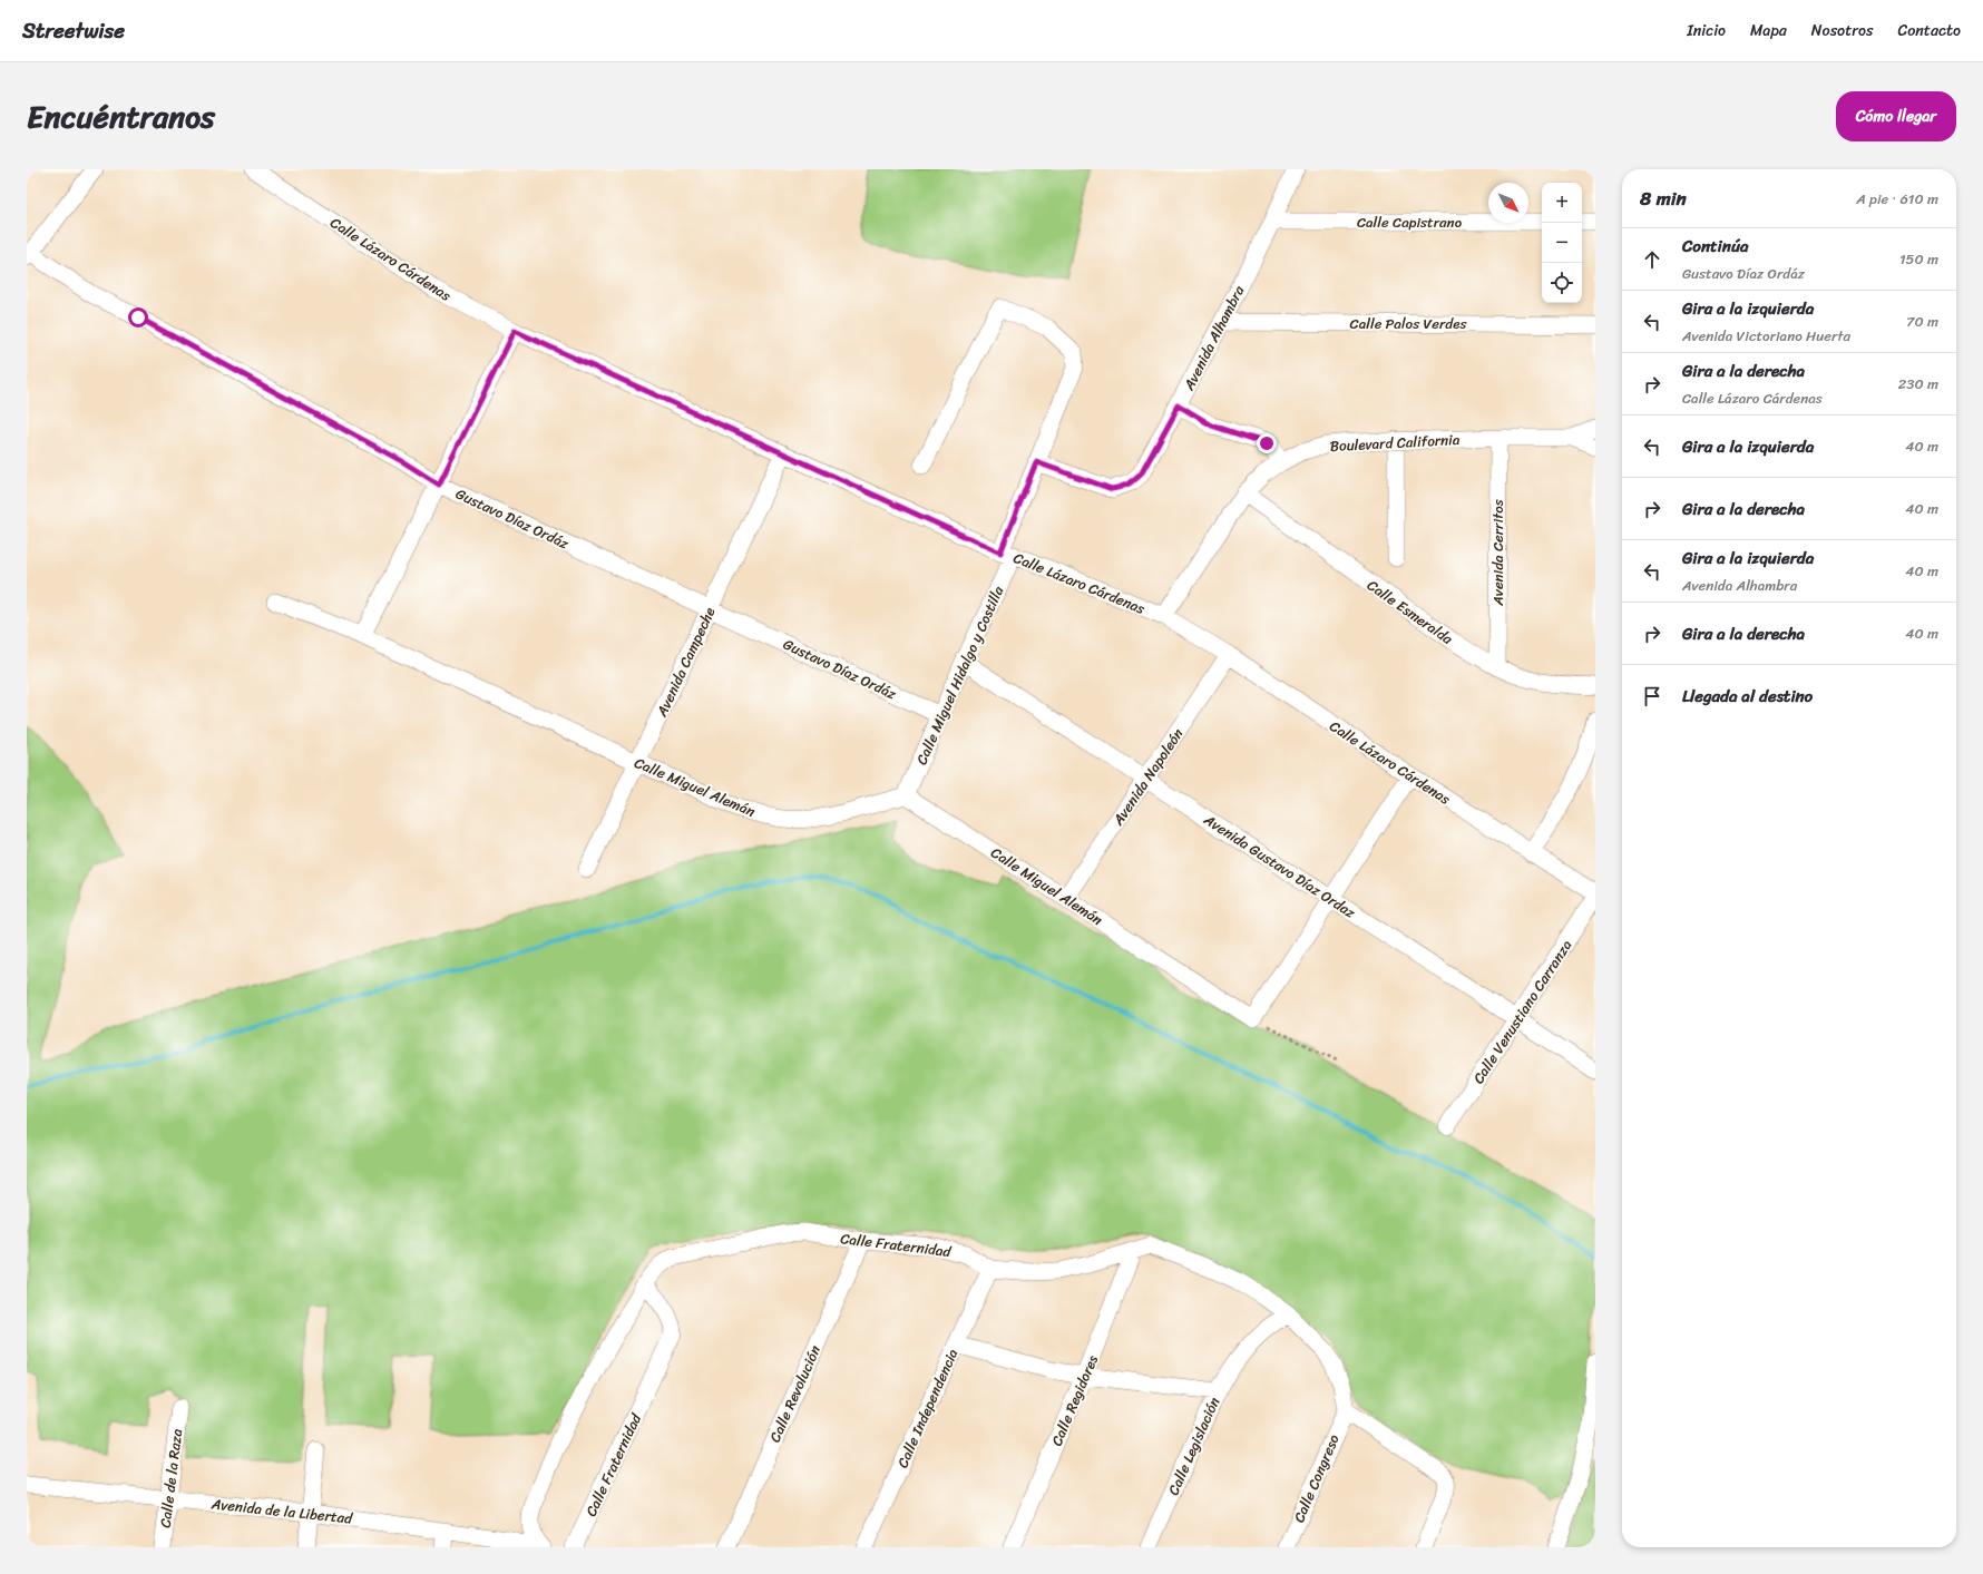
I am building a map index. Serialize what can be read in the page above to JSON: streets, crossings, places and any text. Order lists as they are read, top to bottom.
{
  "streets": {
    "street": [
      "Calle Capistrano",
      "Calle Lázaro Cárdenas",
      "Calle Palos Verdes",
      "Avenida Alhambra",
      "Boulevard California",
      "Gustavo Díaz Ordáz",
      "Avenida Cerritos",
      "Calle Esmeralda",
      "Avenida Campeche",
      "Calle Miguel Hidalgo y Costilla",
      "Avenida Napoleón",
      "Calle Miguel Alemán",
      "Avenida Gustavo Díaz Ordaz",
      "Calle Venustiano Carranza",
      "Calle Fraternidad",
      "Calle Revolución",
      "Calle Regidores",
      "Calle Independencia",
      "Calle Legislación",
      "Calle de la Raza",
      "Calle Congreso",
      "Avenida de la Libertad"
    ]
  },
  "crossings": [
    ["Calle Capistrano", "Avenida Alhambra"],
    ["Calle Lázaro Cárdenas", "Boulevard California"],
    ["Calle Lázaro Cárdenas", "Avenida Campeche"],
    ["Calle Lázaro Cárdenas", "Calle Miguel Hidalgo y Costilla"],
    ["Calle Lázaro Cárdenas", "Avenida Napoleón"],
    ["Calle Lázaro Cárdenas", "Calle Venustiano Carranza"],
    ["Calle Palos Verdes", "Avenida Alhambra"],
    ["Avenida Alhambra", "Calle Miguel Hidalgo y Costilla"],
    ["Boulevard California", "Avenida Cerritos"],
    ["Boulevard California", "Calle Esmeralda"],
    ["Gustavo Díaz Ordáz", "Avenida Campeche"],
    ["Gustavo Díaz Ordáz", "Calle Miguel Hidalgo y Costilla"],
    ["Avenida Cerritos", "Calle Esmeralda"],
    ["Avenida Campeche", "Calle Miguel Alemán"],
    ["Calle Miguel Hidalgo y Costilla", "Calle Miguel Alemán"],
    ["Calle Miguel Hidalgo y Costilla", "Avenida Gustavo Díaz Ordaz"],
    ["Avenida Napoleón", "Calle Miguel Alemán"],
    ["Avenida Napoleón", "Avenida Gustavo Díaz Ordaz"],
    ["Avenida Gustavo Díaz Ordaz", "Calle Venustiano Carranza"],
    ["Calle Fraternidad", "Calle Revolución"],
    ["Calle Fraternidad", "Calle Regidores"],
    ["Calle Fraternidad", "Calle Independencia"],
    ["Calle Fraternidad", "Calle Legislación"],
    ["Calle Fraternidad", "Calle Congreso"],
    ["Calle de la Raza", "Avenida de la Libertad"]
  ],
  "north": "bottom right",
  "page": {
    "header": "Streetwise",
    "nav": [
      "Inicio",
      "Mapa",
      "Nosotros",
      "Contacto"
    ],
    "title": "Encuéntranos",
    "buttons": "Cómo llegar",
    "heading": ["8 min", "A pie · 610 m"],
    "map_buttons": ["+", "−"],
    "list": [
      ["Continúa", "Gustavo Díaz Ordáz", "150 m"],
      ["Gira a la izquierda", "Avenida Victoriano Huerta", "70 m"],
      ["Gira a la derecha", "Calle Lázaro Cárdenas", "230 m"],
      ["Gira a la izquierda", "40 m"],
      ["Gira a la derecha", "40 m"],
      ["Gira a la izquierda", "Avenida Alhambra", "40 m"],
      ["Gira a la derecha", "40 m"],
      "Llegada al destino"
    ]
  }
}
